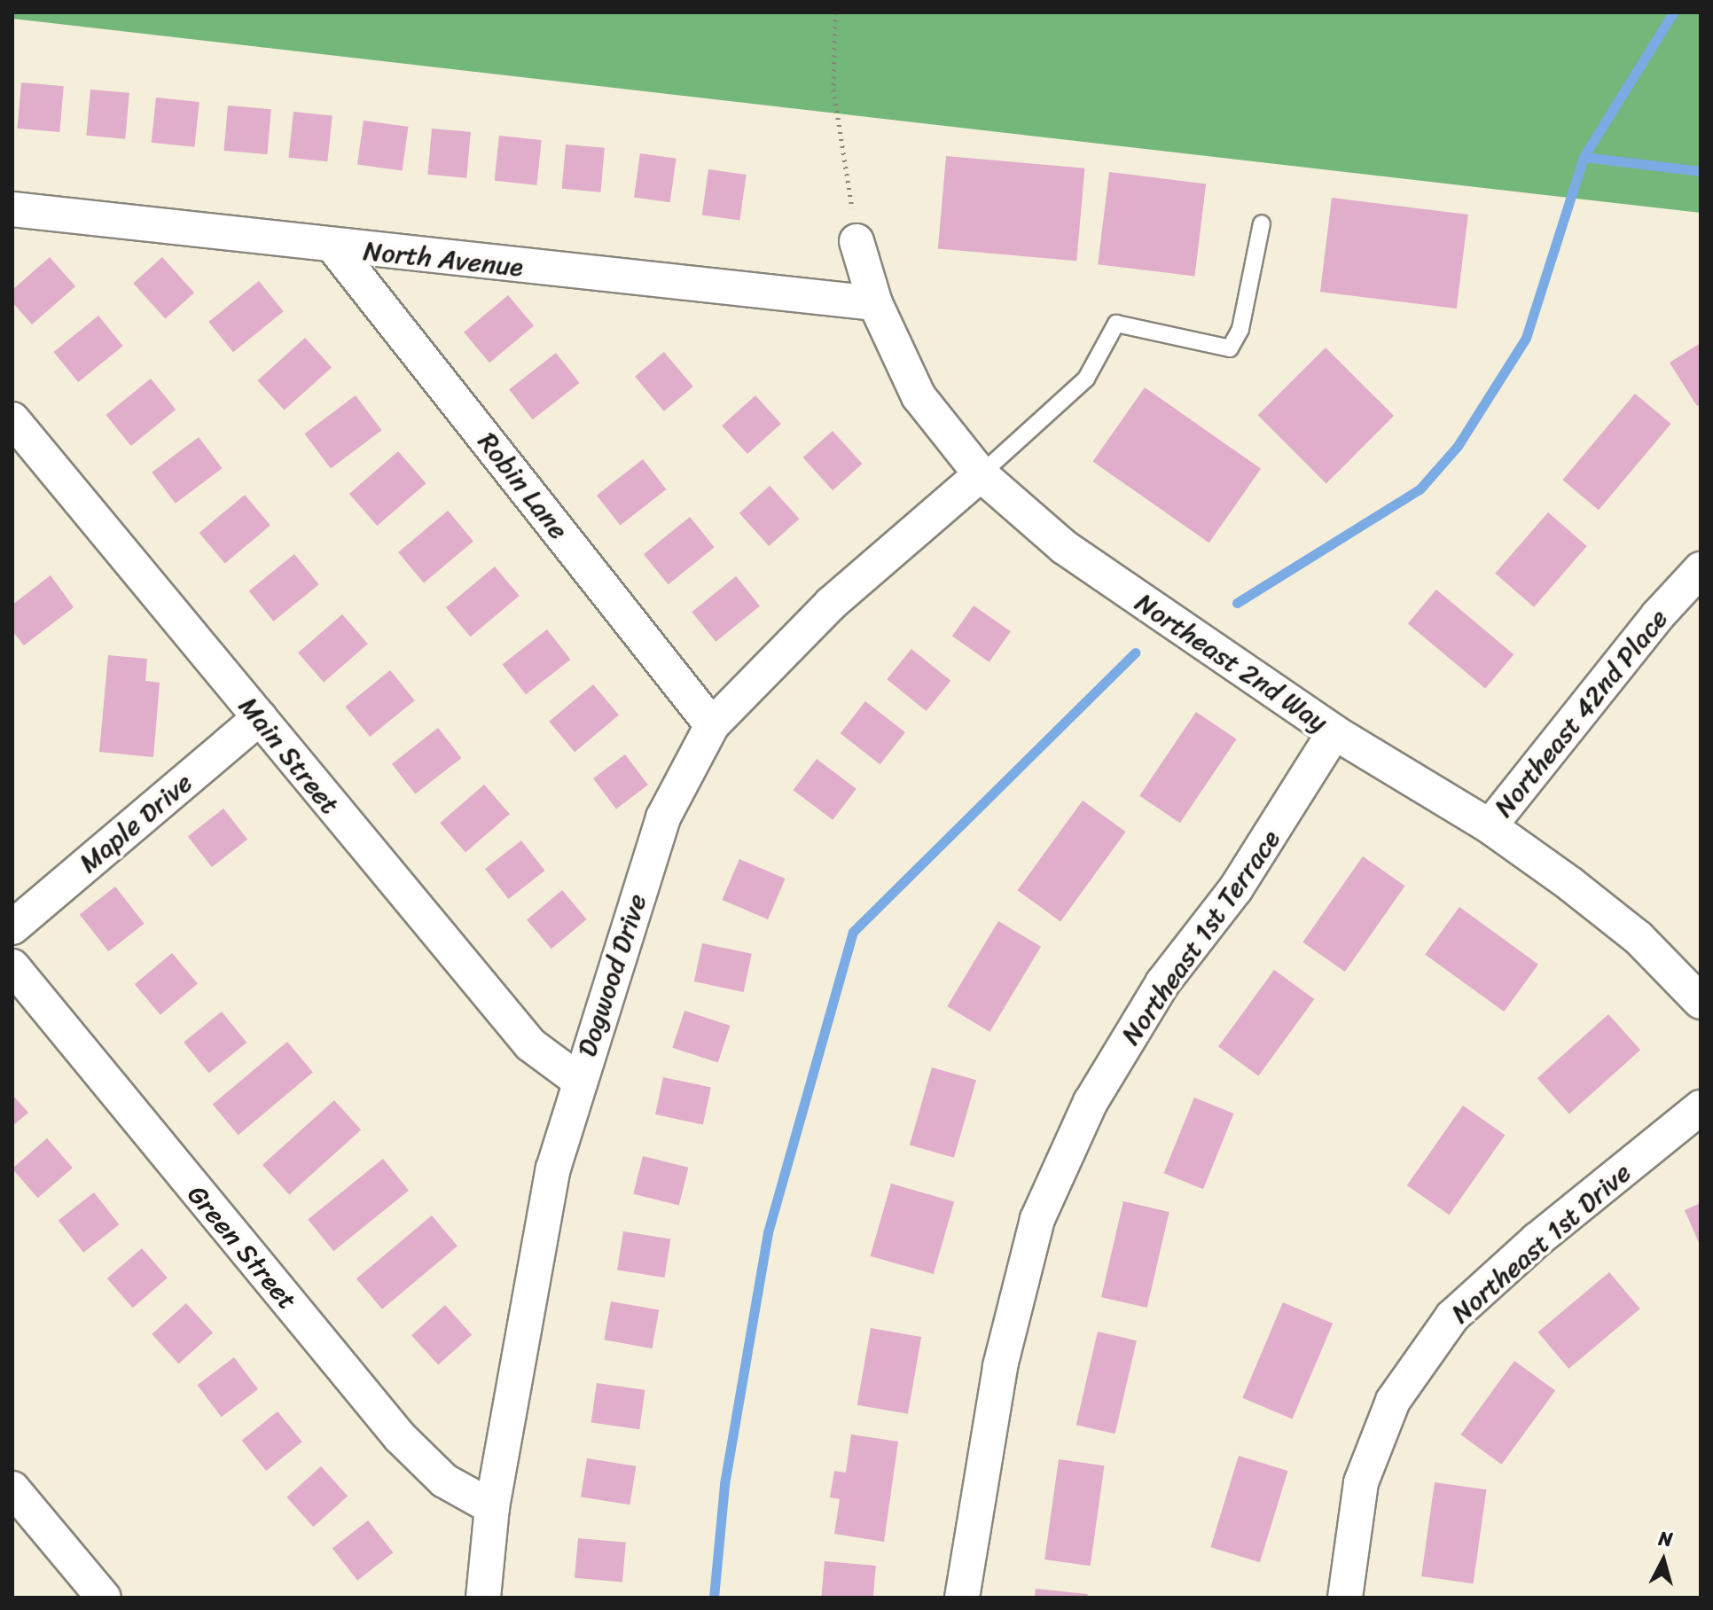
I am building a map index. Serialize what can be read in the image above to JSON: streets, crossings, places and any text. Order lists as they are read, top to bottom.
{
  "streets": {
    "street": [
      "North Avenue",
      "Robin Lane",
      "Northeast 2nd Way",
      "Northeast 42nd Place",
      "Main Street",
      "Maple Drive",
      "Northeast 1st Terrace",
      "Dogwood Drive",
      "Northeast 1st Drive",
      "Green Street"
    ]
  },
  "crossings": [
    ["North Avenue", "Robin Lane"],
    ["North Avenue", "Northeast 2nd Way"],
    ["Robin Lane", "Dogwood Drive"],
    ["Northeast 2nd Way", "Northeast 42nd Place"],
    ["Northeast 2nd Way", "Northeast 1st Terrace"],
    ["Northeast 2nd Way", "Dogwood Drive"],
    ["Main Street", "Maple Drive"],
    ["Main Street", "Dogwood Drive"],
    ["Dogwood Drive", "Green Street"]
  ],
  "north": "top"
}
